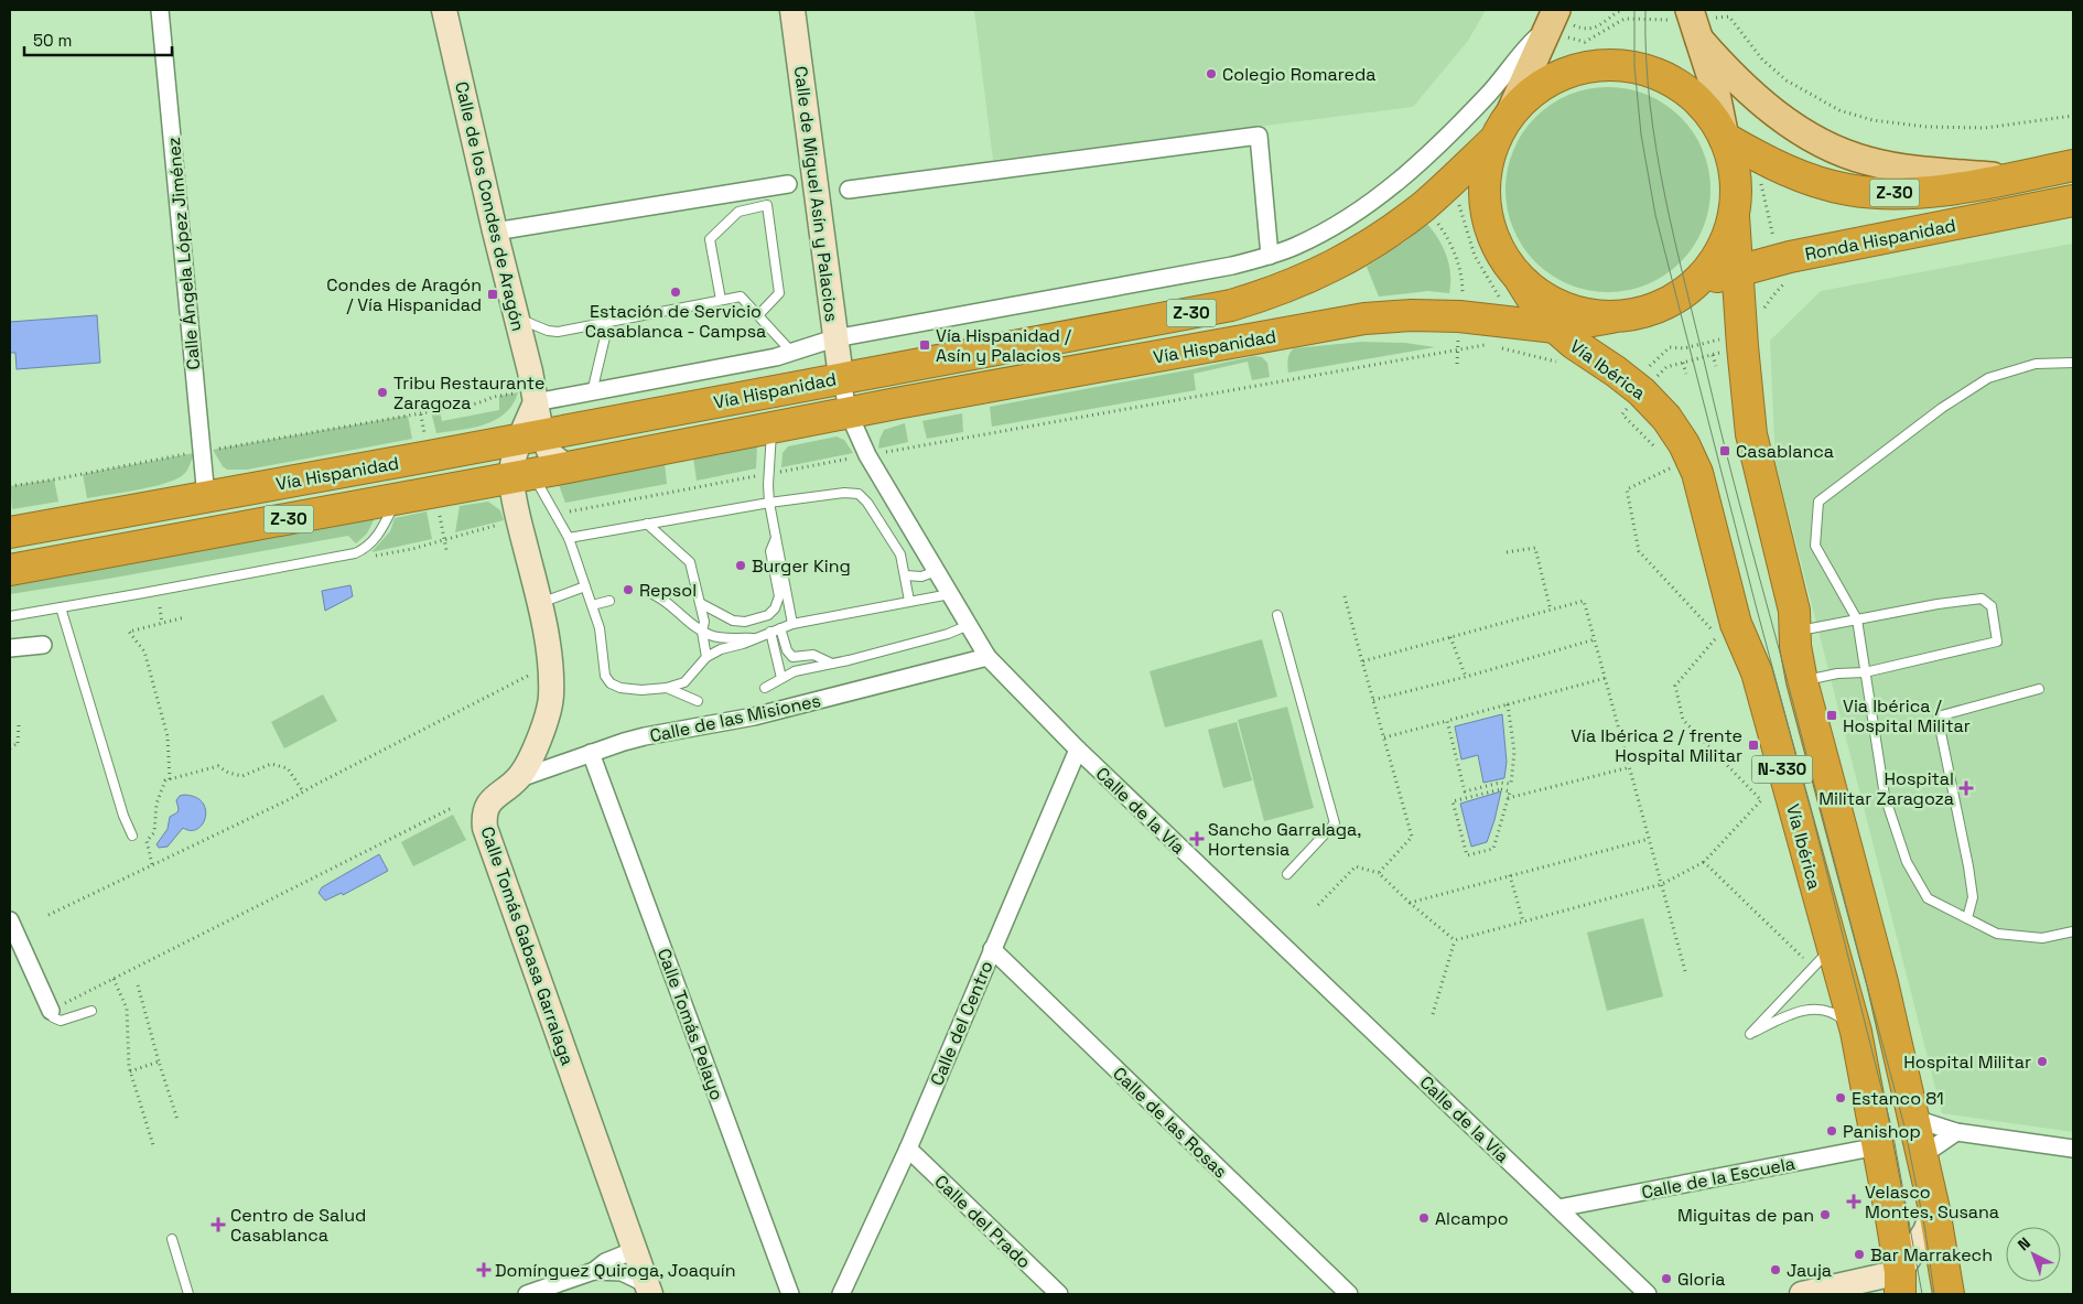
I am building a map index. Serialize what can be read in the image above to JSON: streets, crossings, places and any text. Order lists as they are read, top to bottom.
{
  "streets": {
    "highway": [
      "Z-30",
      "Ronda Hispanidad",
      "Vía Hispanidad",
      "Vía Ibérica",
      "N-330"
    ],
    "street": [
      "Calle de Miguel Asín y Palacios",
      "Calle de los Condes de Aragón",
      "Calle Ángela López Jiménez",
      "Calle de las Misiones",
      "Calle de la Vía",
      "Calle Tomás Gabasa Garralaga",
      "Calle del Centro",
      "Calle Tomás Pelayo",
      "Calle de las Rosas",
      "Calle de la Escuela",
      "Calle del Prado"
    ]
  },
  "crossings": [
    ["Calle de Miguel Asín y Palacios", "Vía Hispanidad"],
    ["Calle de Miguel Asín y Palacios", "Calle de la Vía"],
    ["Calle de los Condes de Aragón", "Vía Hispanidad"],
    ["Ronda Hispanidad", "Vía Hispanidad"],
    ["Ronda Hispanidad", "N-330"],
    ["Calle Ángela López Jiménez", "Vía Hispanidad"],
    ["Vía Hispanidad", "Vía Ibérica"],
    ["Vía Hispanidad", "Calle de la Vía"],
    ["Vía Hispanidad", "Calle Tomás Gabasa Garralaga"],
    ["Vía Ibérica", "Calle de la Escuela"],
    ["Calle de las Misiones", "Calle de la Vía"],
    ["Calle de las Misiones", "Calle Tomás Gabasa Garralaga"],
    ["Calle de las Misiones", "Calle Tomás Pelayo"],
    ["Calle de la Vía", "Calle del Centro"],
    ["Calle de la Vía", "Calle de la Escuela"],
    ["Calle del Centro", "Calle de las Rosas"],
    ["Calle del Centro", "Calle del Prado"]
  ],
  "places": {
    "other": [
      "Colegio Romareda",
      "Estación de Servicio Casablanca - Campsa",
      "Tribu Restaurante Zaragoza",
      "Burger King",
      "Repsol",
      "Hospital Militar",
      "Estanco 81",
      "Panishop",
      "Miguitas de pan",
      "Alcampo",
      "Bar Marrakech",
      "Jauja",
      "Gloria"
    ],
    "transit": [
      "Condes de Aragón / Vía Hispanidad",
      "Vía Hispanidad / Asín y Palacios",
      "Casablanca",
      "Via Ibérica / Hospital Militar",
      "Vía Ibérica 2 / frente Hospital Militar"
    ],
    "health": [
      "Hospital Militar Zaragoza",
      "Sancho Garralaga, Hortensia",
      "Velasco Montes, Susana",
      "Centro de Salud Casablanca",
      "Domínguez Quiroga, Joaquín"
    ]
  },
  "scale_bar": "50 m",
  "north": "top left"
}
